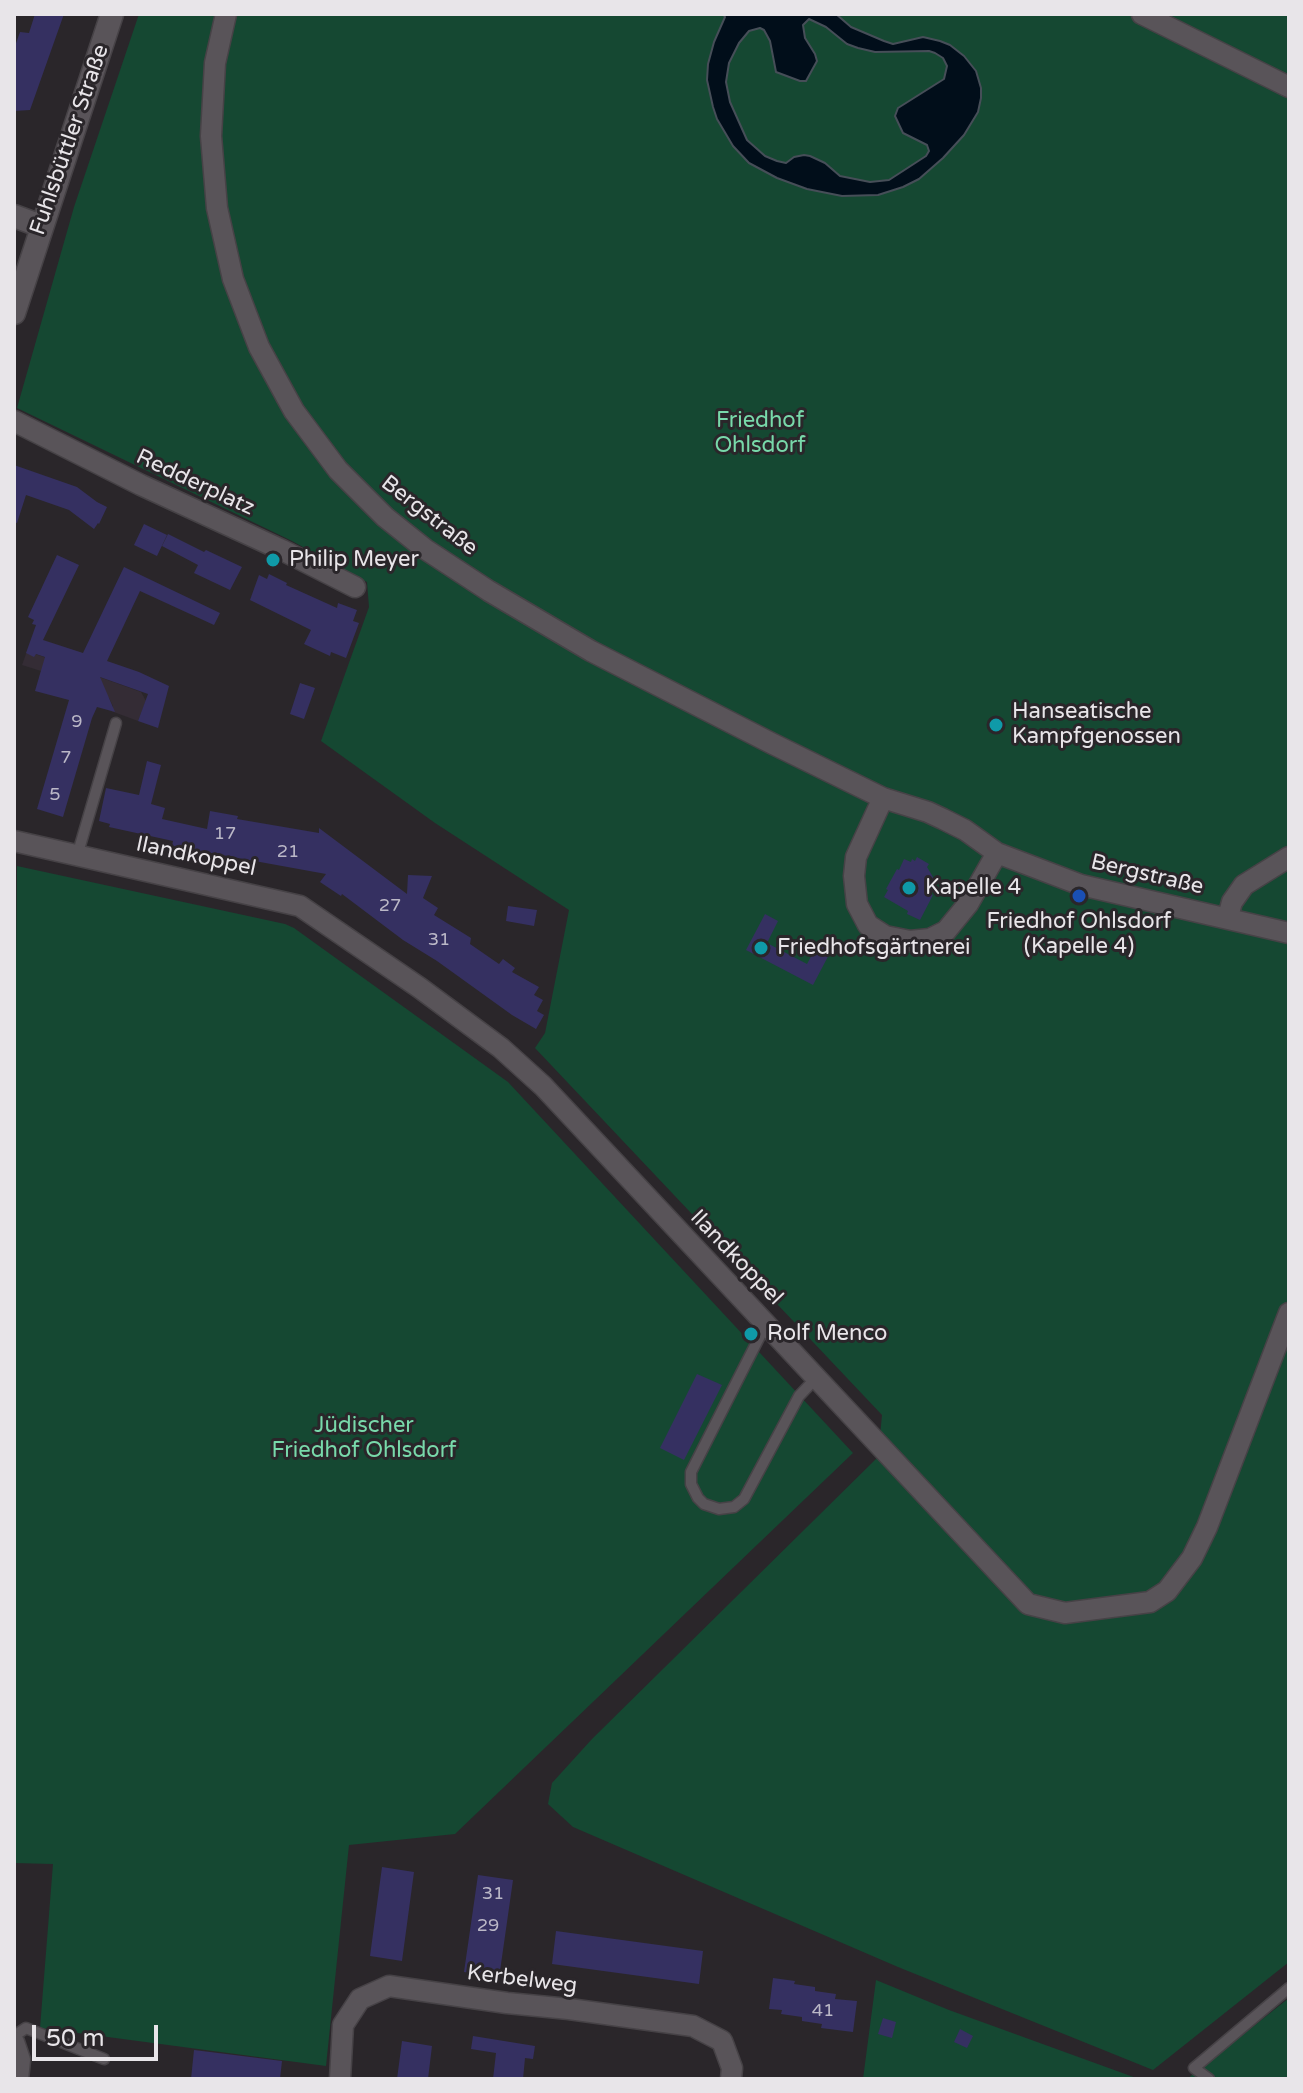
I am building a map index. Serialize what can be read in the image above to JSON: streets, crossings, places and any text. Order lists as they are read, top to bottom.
{
  "streets": {
    "main road": ["Fuhlsbüttler Straße"],
    "street": [
      "Redderplatz",
      "Bergstraße",
      "Ilandkoppel",
      "Kerbelweg"
    ]
  },
  "parks": ["Friedhof Ohlsdorf", "Jüdischer Friedhof Ohlsdorf"],
  "places": [
    "Philip Meyer",
    "Hanseatische Kampfgenossen",
    "Kapelle 4",
    "Friedhof Ohlsdorf (Kapelle 4)",
    "Friedhofsgärtnerei",
    "Rolf Menco"
  ],
  "house_numbers": [
    "9",
    "7",
    "5",
    "17",
    "21",
    "27",
    "31",
    "31",
    "29",
    "41"
  ],
  "scale_bar": "50 m"
}
